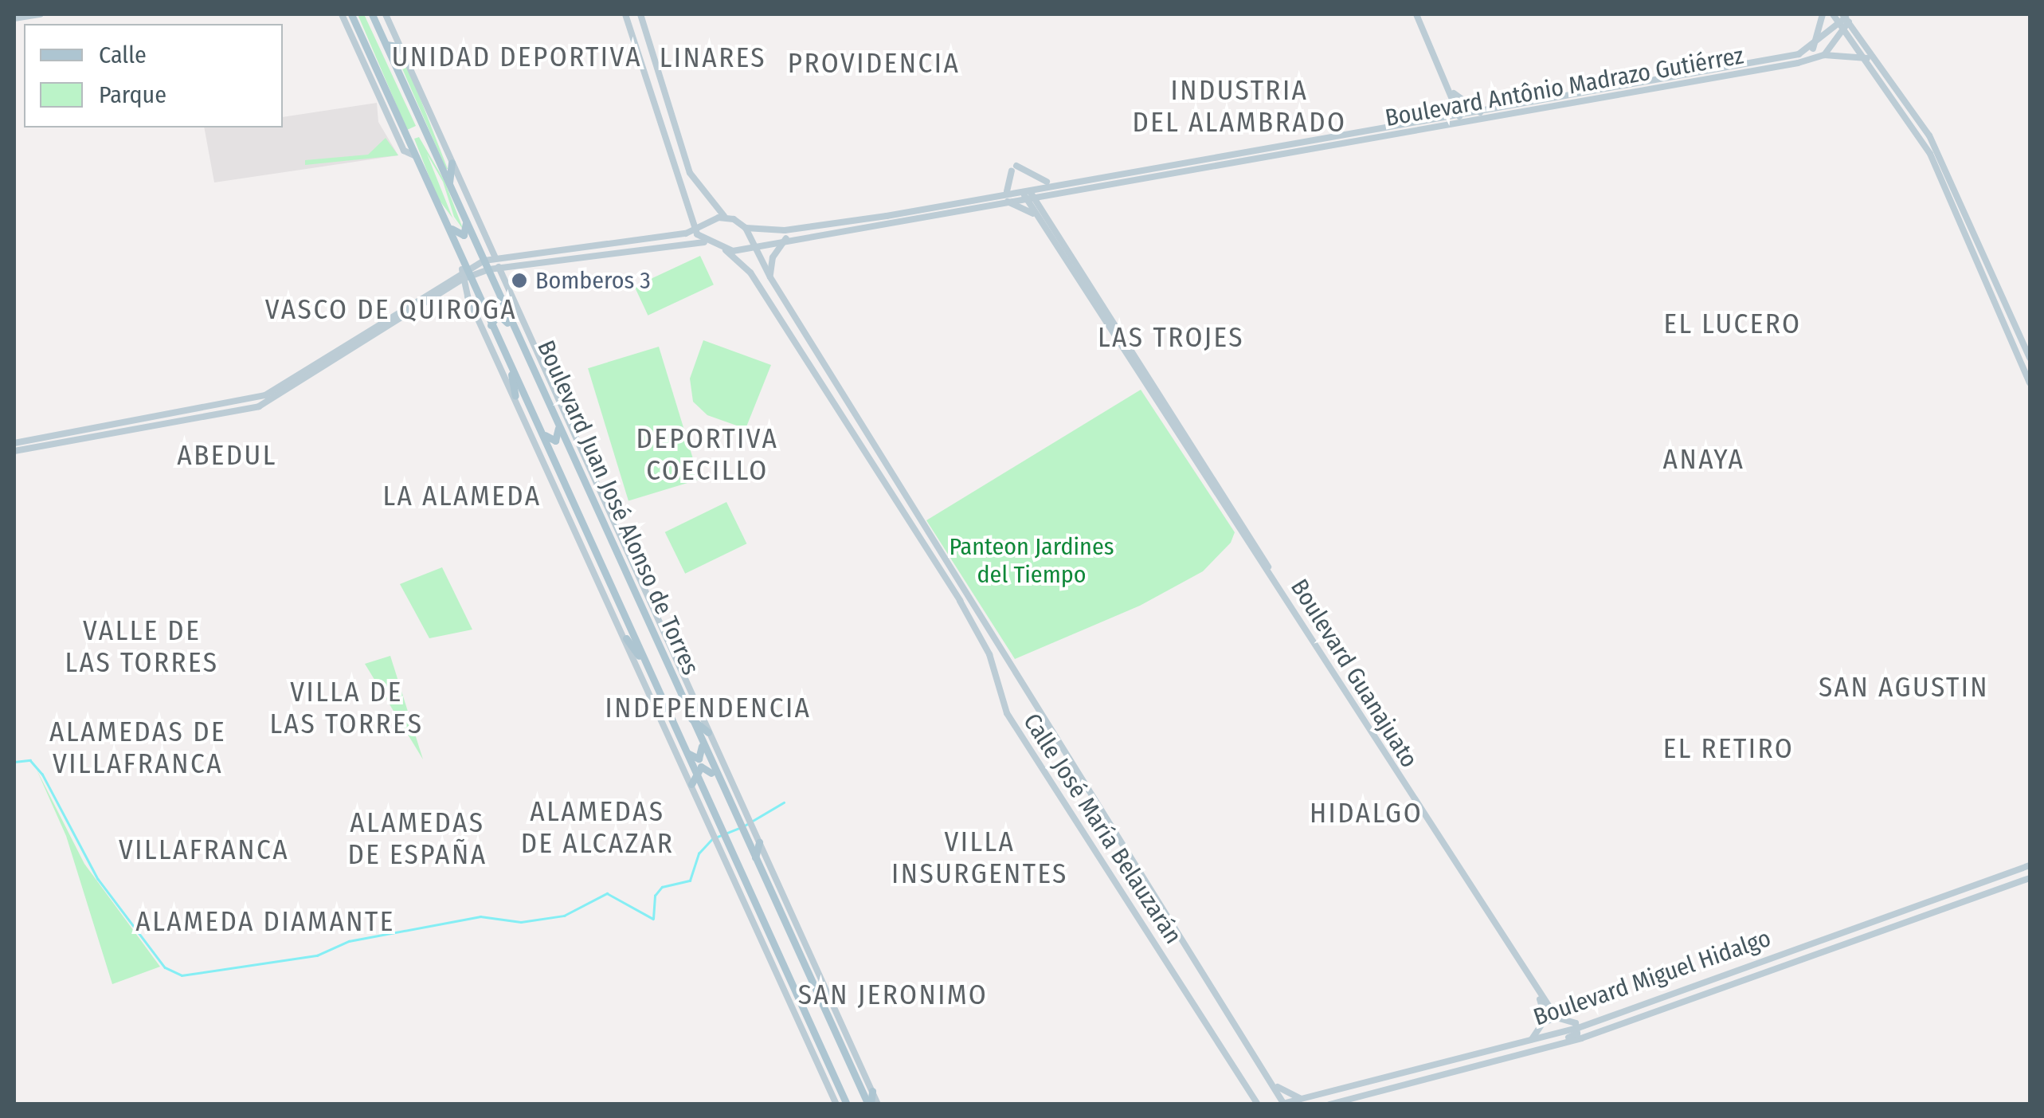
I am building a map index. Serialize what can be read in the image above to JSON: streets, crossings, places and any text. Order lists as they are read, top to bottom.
{
  "streets": {
    "main road": ["Boulevard Juan José Alonso de Torres"],
    "street": [
      "Boulevard Antônio Madrazo Gutiérrez",
      "Boulevard Guanajuato",
      "Calle José María Belauzarán",
      "Boulevard Miguel Hidalgo"
    ]
  },
  "crossings": [
    ["Boulevard Antônio Madrazo Gutiérrez", "Boulevard Guanajuato"],
    ["Boulevard Antônio Madrazo Gutiérrez", "Calle José María Belauzarán"],
    ["Boulevard Guanajuato", "Boulevard Miguel Hidalgo"]
  ],
  "districts": [
    "UNIDAD DEPORTIVA",
    "LINARES",
    "PROVIDENCIA",
    "INDUSTRIA DEL ALAMBRADO",
    "VASCO DE QUIROGA",
    "EL LUCERO",
    "LAS TROJES",
    "DEPORTIVA COECILLO",
    "ABEDUL",
    "ANAYA",
    "LA ALAMEDA",
    "VALLE DE LAS TORRES",
    "SAN AGUSTIN",
    "VILLA DE LAS TORRES",
    "INDEPENDENCIA",
    "ALAMEDAS DE VILLAFRANCA",
    "EL RETIRO",
    "ALAMEDAS DE ALCAZAR",
    "HIDALGO",
    "ALAMEDAS DE ESPAÑA",
    "VILLA INSURGENTES",
    "VILLAFRANCA",
    "ALAMEDA DIAMANTE",
    "SAN JERONIMO"
  ],
  "parks": ["Panteon Jardines del Tiempo"],
  "places": ["Bomberos 3"],
  "legend": ["Calle", "Parque"]
}
